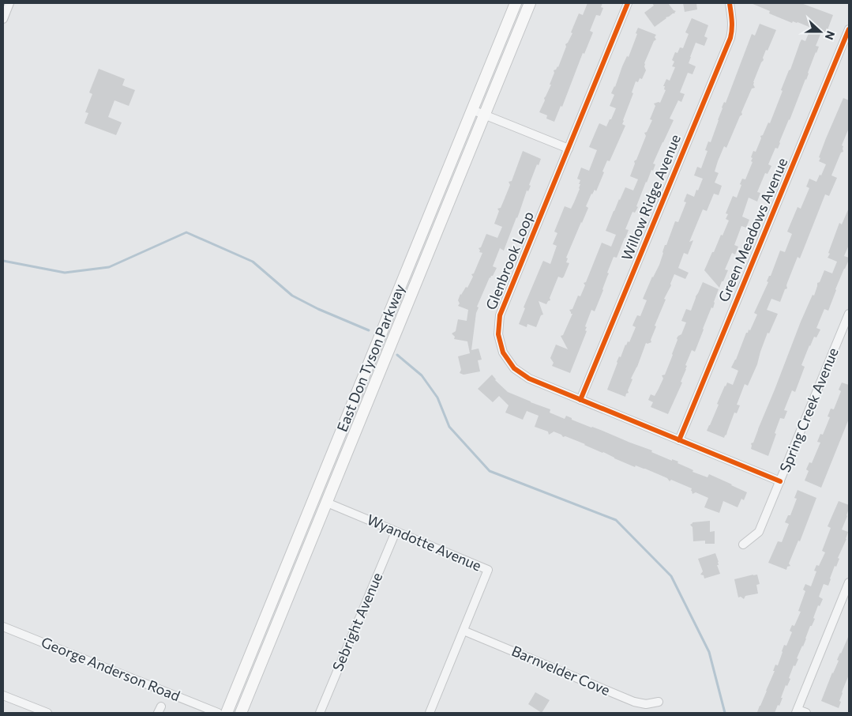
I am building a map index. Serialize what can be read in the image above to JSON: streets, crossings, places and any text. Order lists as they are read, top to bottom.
{
  "streets": {
    "main road": ["East Don Tyson Parkway"],
    "street": [
      "Willow Ridge Avenue",
      "Green Meadows Avenue",
      "Glenbrook Loop",
      "Spring Creek Avenue",
      "Wyandotte Avenue",
      "Sebright Avenue",
      "George Anderson Road",
      "Barnvelder Cove"
    ]
  },
  "crossings": [
    ["Willow Ridge Avenue", "Glenbrook Loop"],
    ["Green Meadows Avenue", "Glenbrook Loop"],
    ["Glenbrook Loop", "Spring Creek Avenue"],
    ["East Don Tyson Parkway", "Wyandotte Avenue"],
    ["Wyandotte Avenue", "Sebright Avenue"],
    ["Wyandotte Avenue", "Barnvelder Cove"]
  ],
  "north": "right"
}
